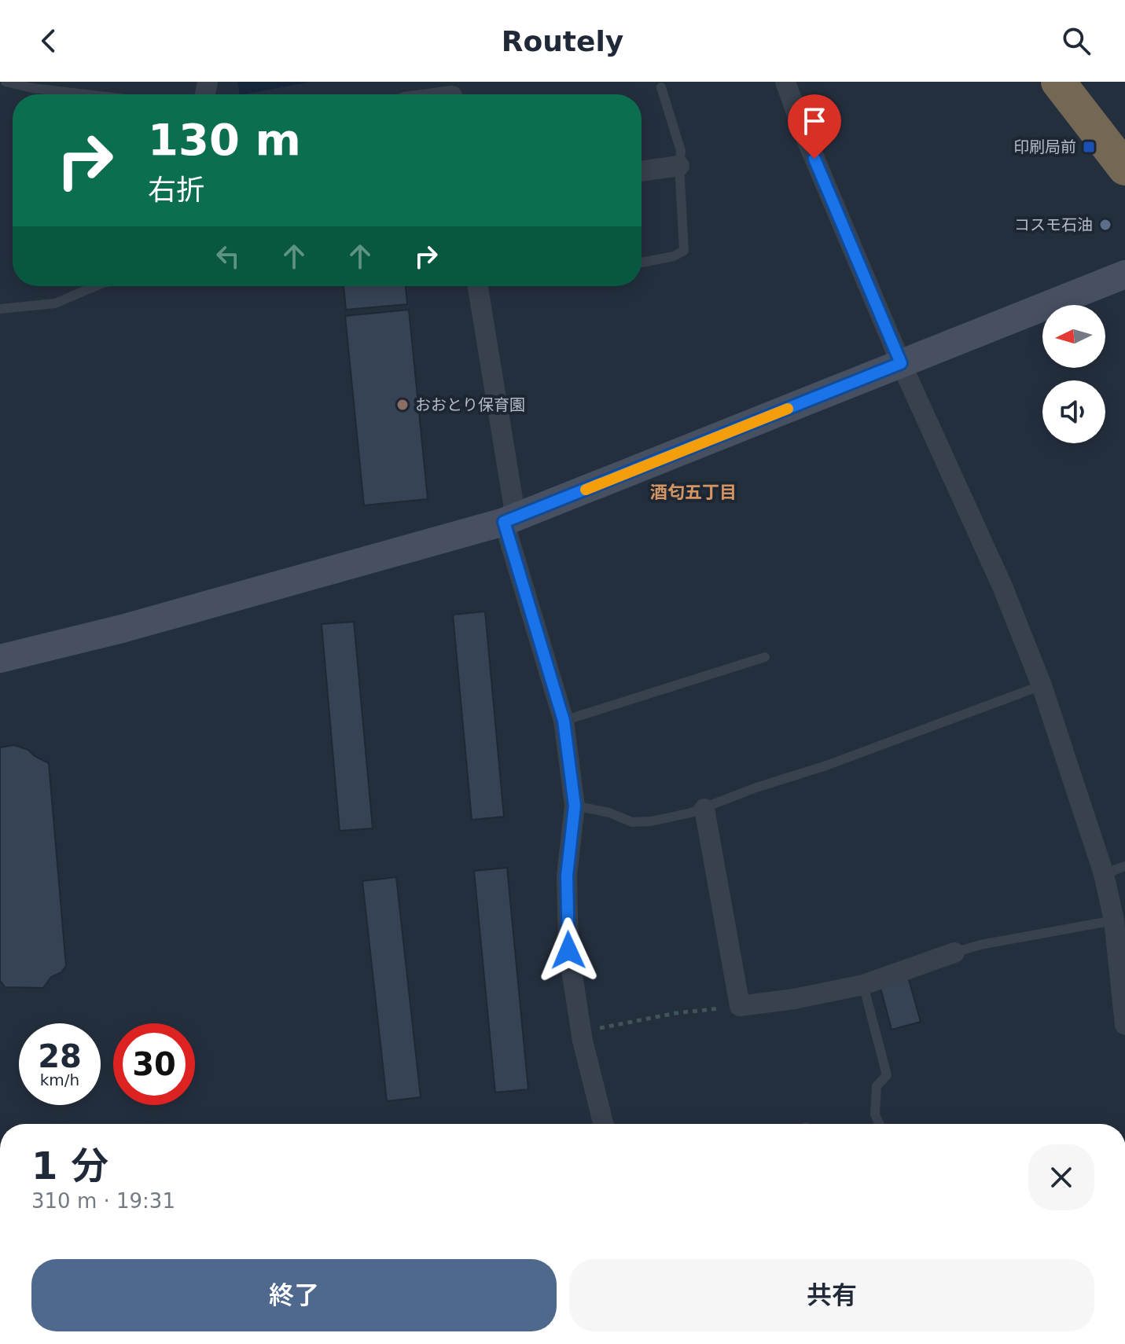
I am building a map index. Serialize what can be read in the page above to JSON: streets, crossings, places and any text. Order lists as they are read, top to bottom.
{
  "districts": ["酒匂五丁目"],
  "places": {
    "transit": ["印刷局前"],
    "other": ["コスモ石油", "おおとり保育園"]
  },
  "north": "left",
  "page": {
    "header": "Routely",
    "turn": ["130 m", "右折"],
    "speed": "28 km/h",
    "limit": "30",
    "heading": ["1 分", "310 m · 19:31"],
    "buttons": ["終了", "共有"]
  }
}
